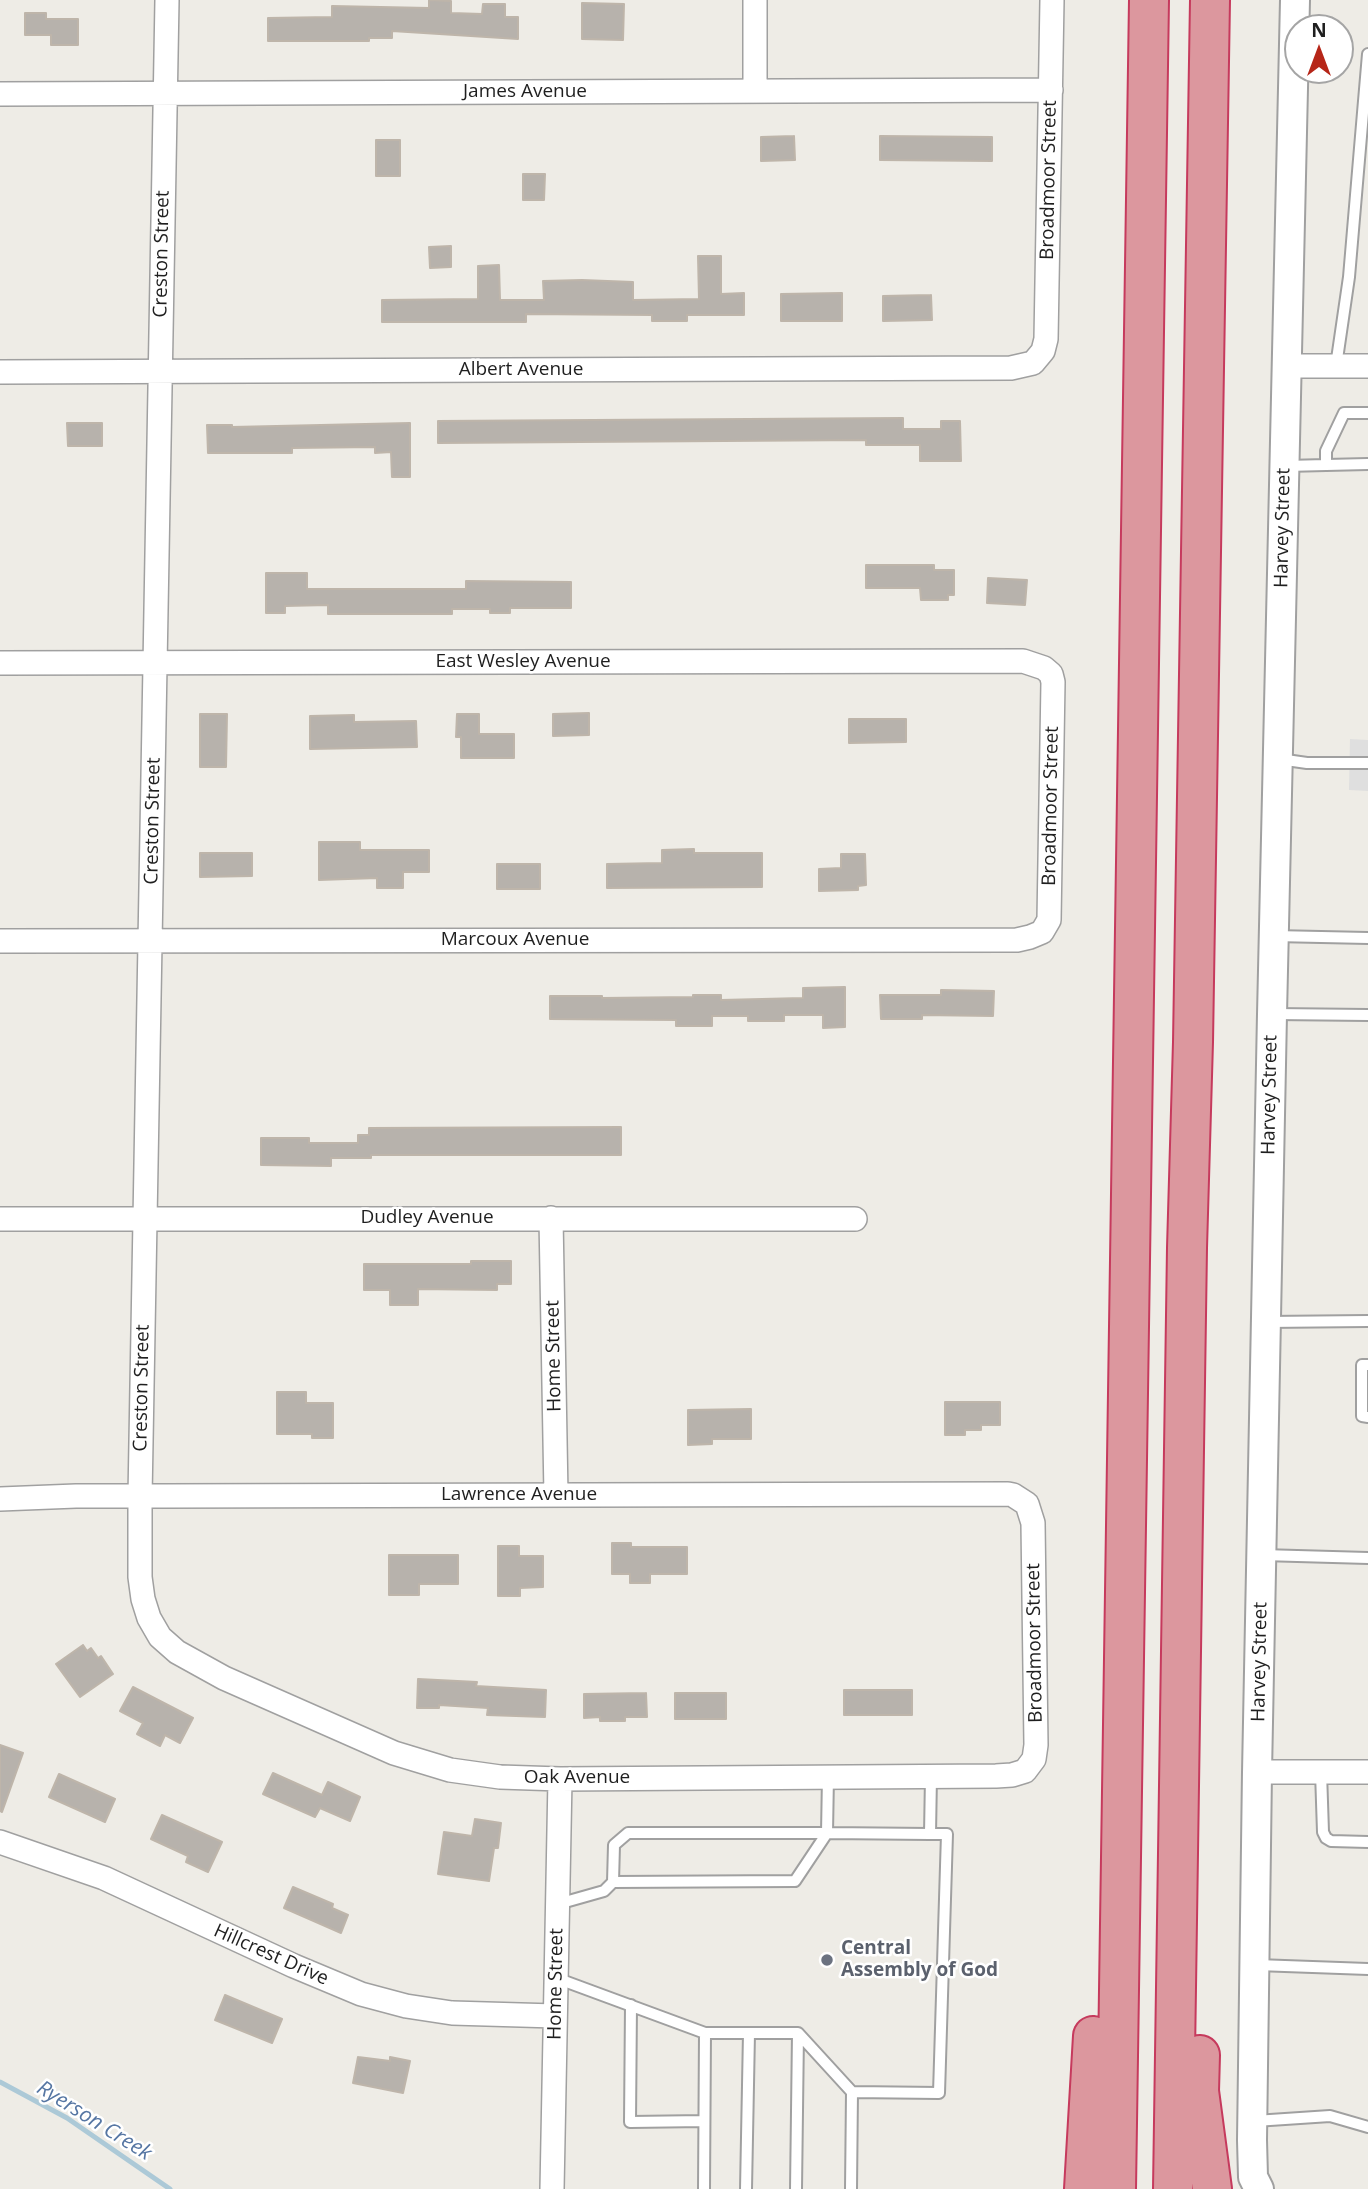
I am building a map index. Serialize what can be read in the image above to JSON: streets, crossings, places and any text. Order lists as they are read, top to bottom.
{
  "streets": {
    "street": [
      "James Avenue",
      "Broadmoor Street",
      "Creston Street",
      "Albert Avenue",
      "Harvey Street",
      "East Wesley Avenue",
      "Marcoux Avenue",
      "Dudley Avenue",
      "Home Street",
      "Lawrence Avenue",
      "Oak Avenue",
      "Hillcrest Drive"
    ]
  },
  "crossings": [
    ["James Avenue", "Broadmoor Street"],
    ["James Avenue", "Creston Street"],
    ["Broadmoor Street", "Albert Avenue"],
    ["Broadmoor Street", "East Wesley Avenue"],
    ["Broadmoor Street", "Marcoux Avenue"],
    ["Broadmoor Street", "Lawrence Avenue"],
    ["Broadmoor Street", "Oak Avenue"],
    ["Creston Street", "Albert Avenue"],
    ["Creston Street", "East Wesley Avenue"],
    ["Creston Street", "Marcoux Avenue"],
    ["Creston Street", "Dudley Avenue"],
    ["Creston Street", "Lawrence Avenue"],
    ["Creston Street", "Oak Avenue"],
    ["Dudley Avenue", "Home Street"],
    ["Home Street", "Lawrence Avenue"],
    ["Home Street", "Oak Avenue"],
    ["Home Street", "Hillcrest Drive"]
  ],
  "water": ["Ryerson Creek"],
  "places": ["Central Assembly of God"],
  "north": "top"
}
